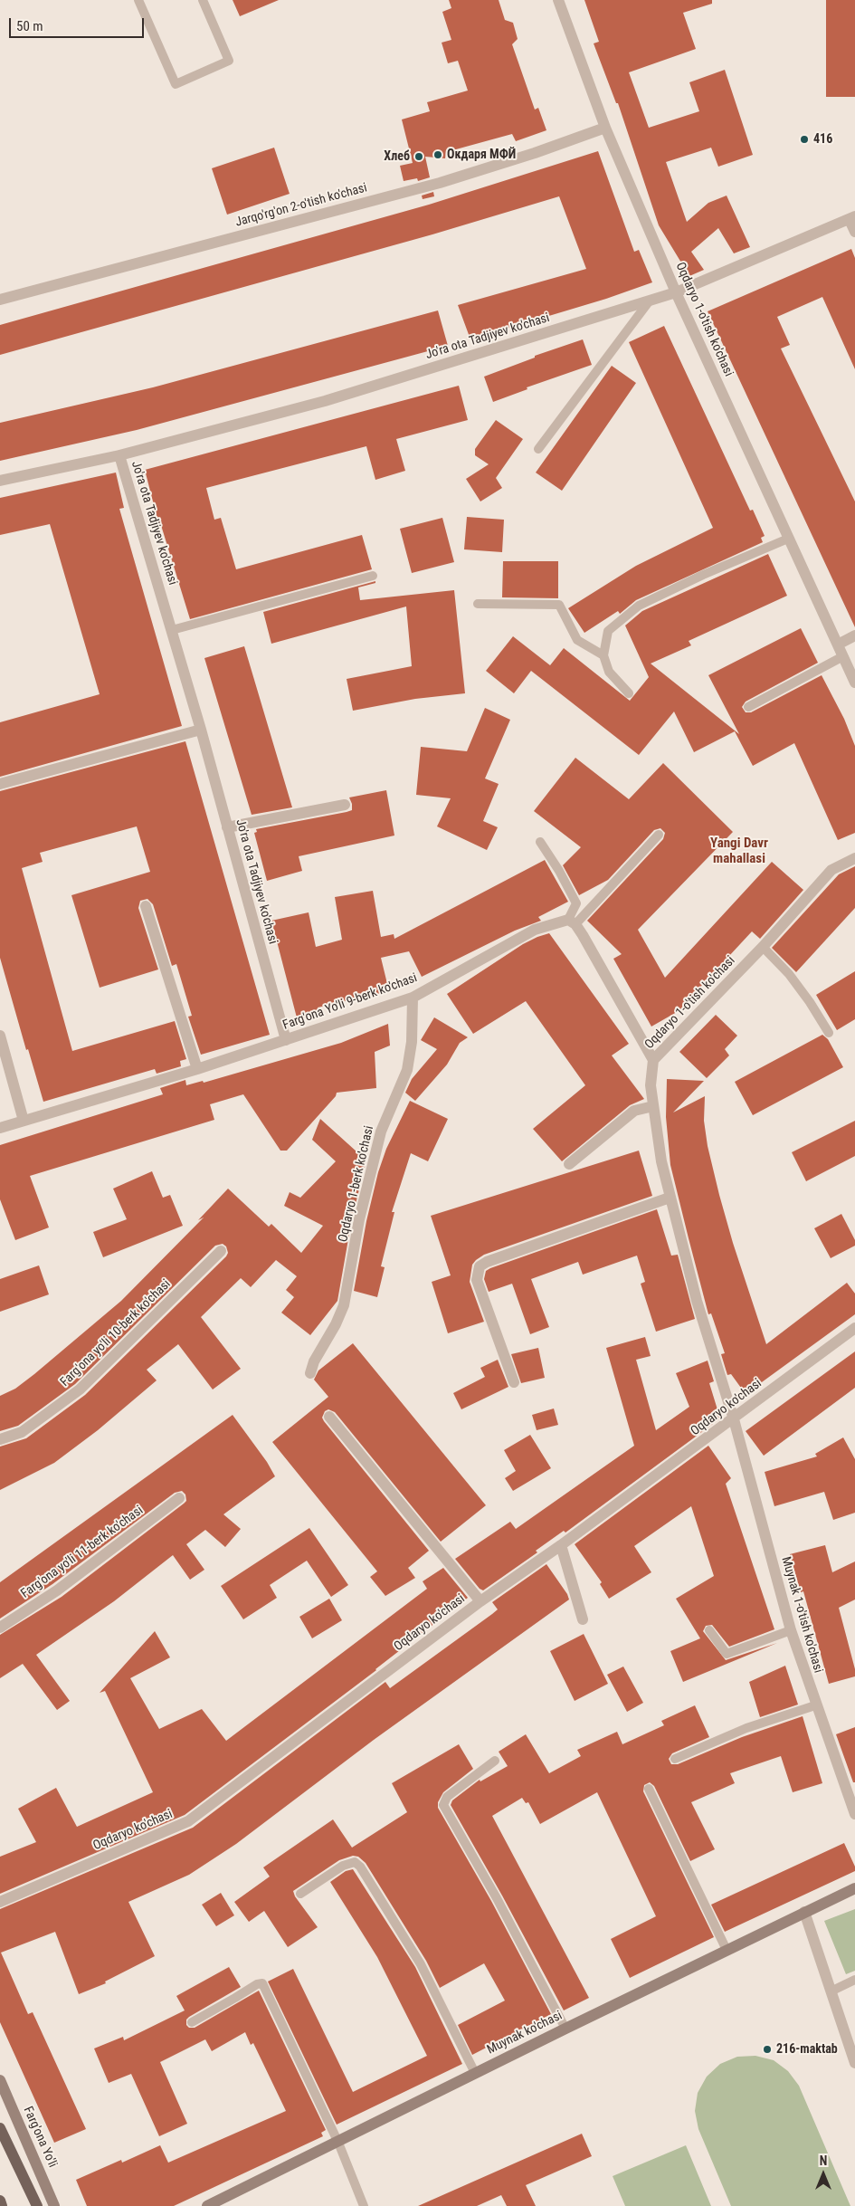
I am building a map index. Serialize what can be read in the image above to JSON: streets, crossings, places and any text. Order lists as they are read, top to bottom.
{
  "streets": {
    "street": [
      "Jarqo'rg'on 2-o'tish ko'chasi",
      "Oqdaryo 1-o'tish ko'chasi",
      "Jo'ra ota Tadjiyev ko'chasi",
      "Farg'ona Yo'li 9-berk ko'chasi",
      "Oqdaryo 1-berk ko'chasi",
      "Farg'ona yo'li 10-berk ko'chasi",
      "Oqdaryo ko'chasi",
      "Farg'ona yo'li 11-berk ko'chasi",
      "Muynak 1-o'tish ko'chasi",
      "Muynak ko'chasi",
      "Farg'ona Yo'li"
    ]
  },
  "crossings": [
    ["Jarqo'rg'on 2-o'tish ko'chasi", "Oqdaryo 1-o'tish ko'chasi"],
    ["Oqdaryo 1-o'tish ko'chasi", "Jo'ra ota Tadjiyev ko'chasi"],
    ["Oqdaryo 1-o'tish ko'chasi", "Oqdaryo ko'chasi"],
    ["Oqdaryo 1-o'tish ko'chasi", "Muynak 1-o'tish ko'chasi"],
    ["Jo'ra ota Tadjiyev ko'chasi", "Farg'ona Yo'li 9-berk ko'chasi"],
    ["Farg'ona Yo'li 9-berk ko'chasi", "Oqdaryo 1-berk ko'chasi"],
    ["Oqdaryo ko'chasi", "Muynak 1-o'tish ko'chasi"]
  ],
  "districts": ["Yangi Davr mahallasi"],
  "places": [
    "416",
    "Окдаря МФЙ",
    "Хлеб",
    "216-maktab"
  ],
  "scale_bar": "50 m",
  "north": "top"
}
